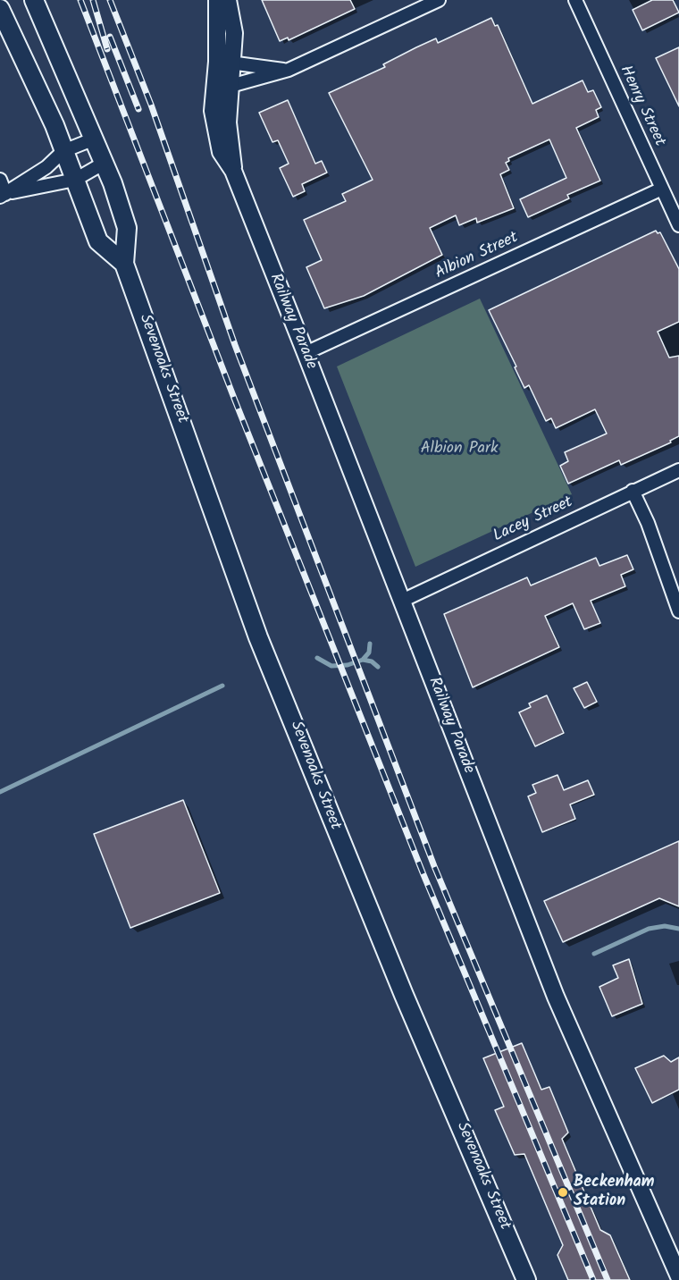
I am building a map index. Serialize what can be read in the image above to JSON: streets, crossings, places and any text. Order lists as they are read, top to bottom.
{
  "streets": {
    "main road": ["Sevenoaks Street"],
    "street": [
      "Henry Street",
      "Albion Street",
      "Railway Parade",
      "Lacey Street"
    ]
  },
  "crossings": [
    ["Henry Street", "Albion Street"],
    ["Albion Street", "Railway Parade"],
    ["Railway Parade", "Lacey Street"]
  ],
  "parks": ["Albion Park"],
  "places": ["Beckenham Station"]
}
